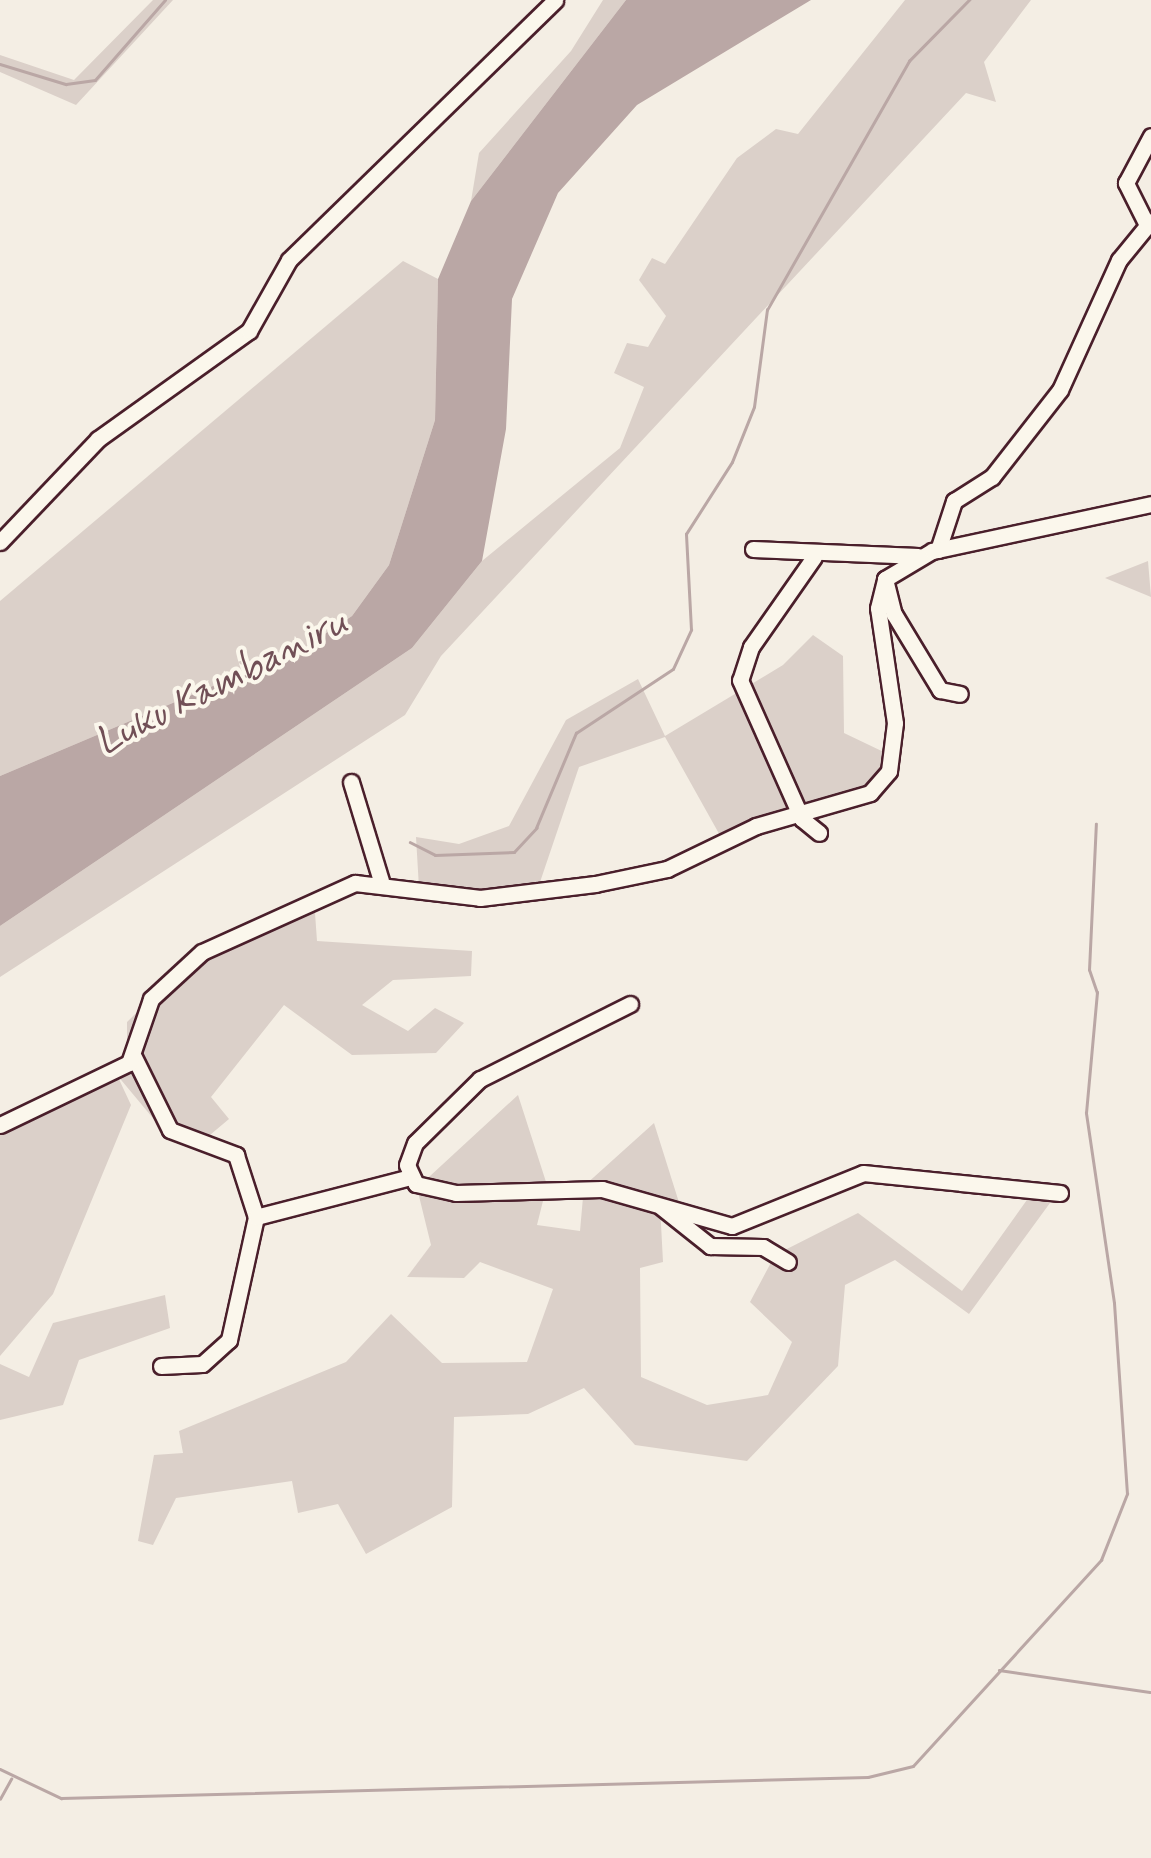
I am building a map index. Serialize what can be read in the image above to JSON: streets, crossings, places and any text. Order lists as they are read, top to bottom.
{
  "water": ["Luku Kambaniru"]
}
